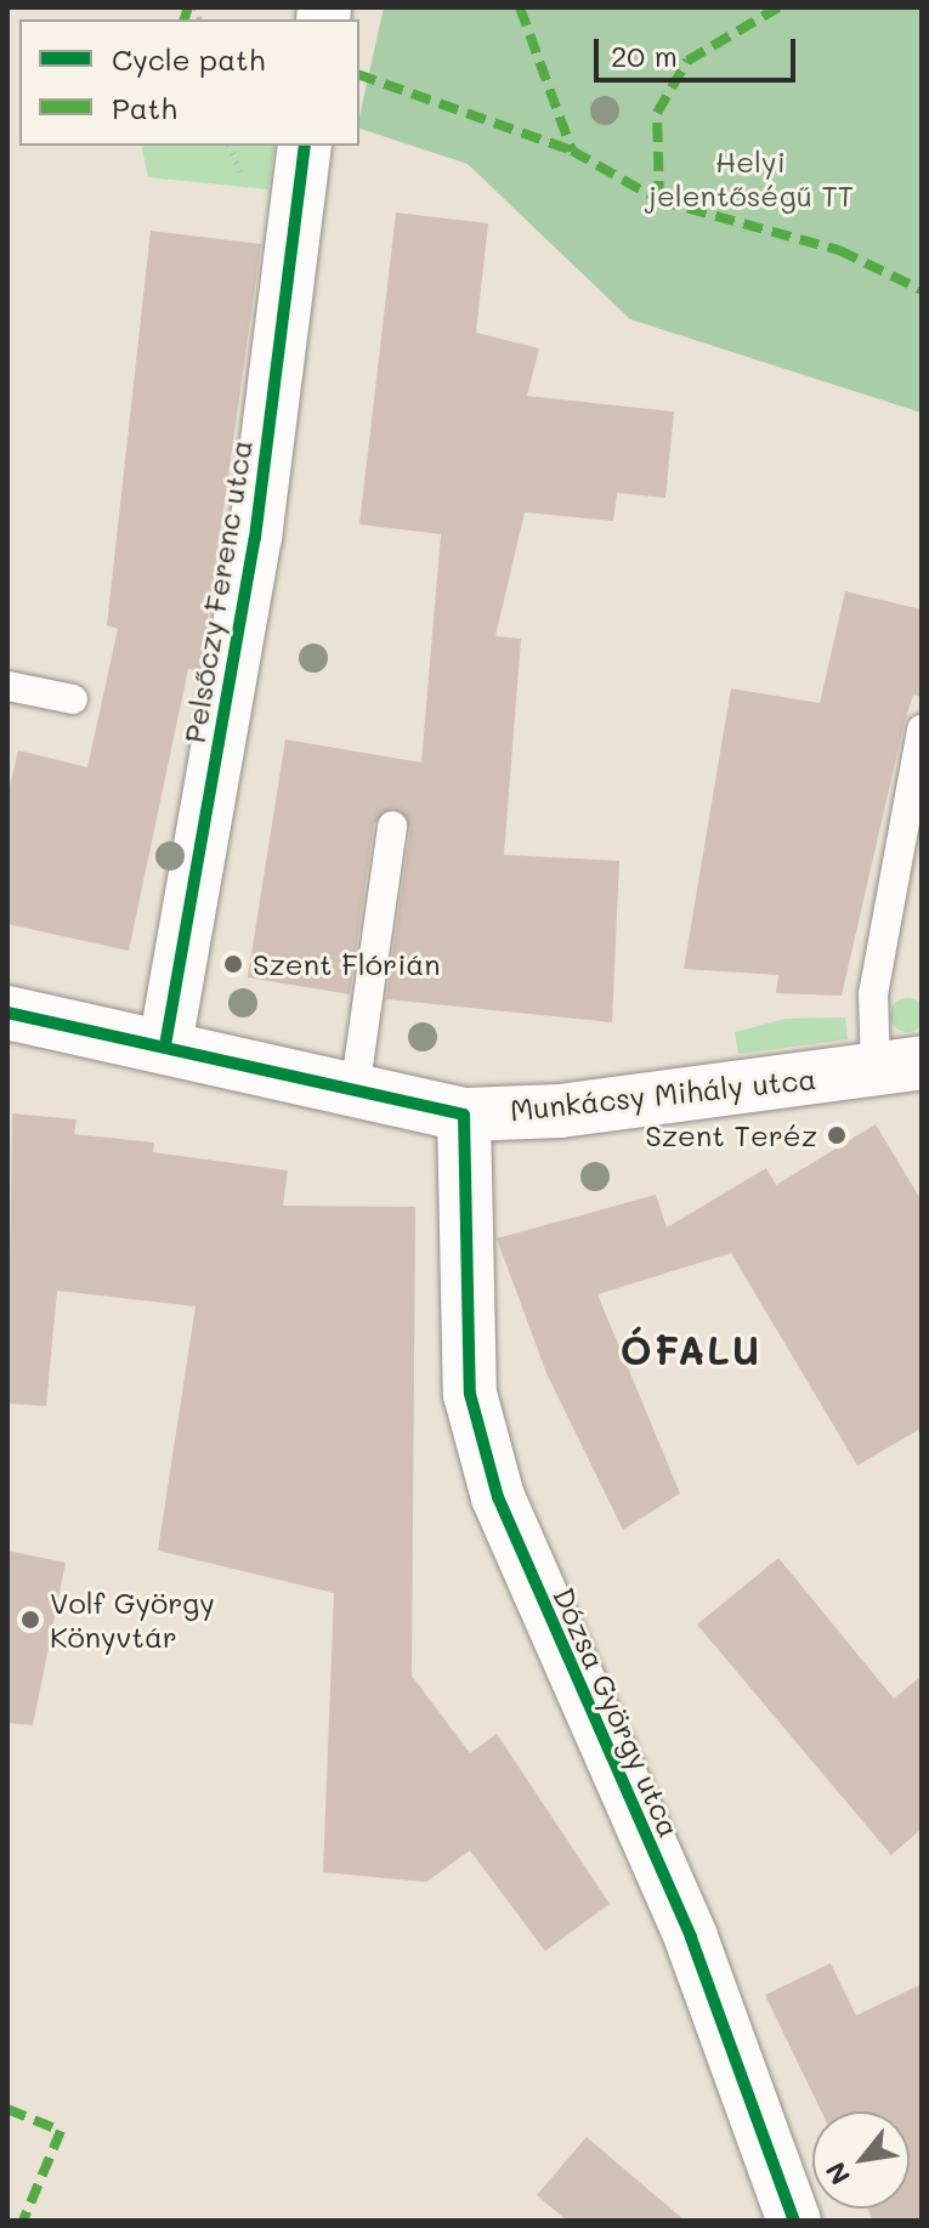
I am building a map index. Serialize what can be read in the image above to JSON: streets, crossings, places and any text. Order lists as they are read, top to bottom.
{
  "streets": {
    "street": ["Pelsőczy Ferenc utca", "Munkácsy Mihály utca", "Dózsa György utca"]
  },
  "crossings": [
    ["Pelsőczy Ferenc utca", "Munkácsy Mihály utca"],
    ["Munkácsy Mihály utca", "Dózsa György utca"]
  ],
  "districts": ["ÓFALU"],
  "parks": ["Helyi jelentőségű TT"],
  "places": ["Szent Flórián", "Szent Teréz", "Volf György Könyvtár"],
  "legend": ["Cycle path", "Path"],
  "scale_bar": "20 m",
  "north": "bottom left"
}
